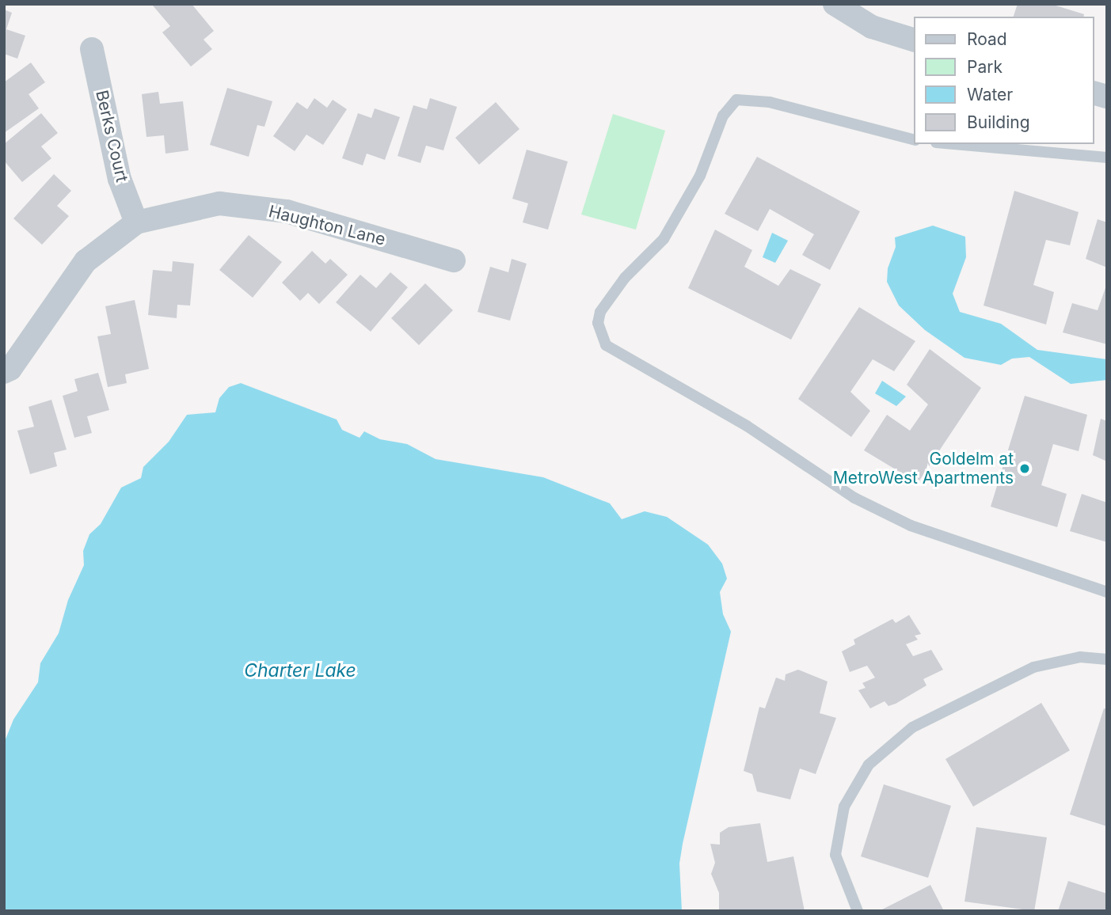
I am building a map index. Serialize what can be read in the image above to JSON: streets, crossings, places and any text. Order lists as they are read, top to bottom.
{
  "streets": {
    "street": ["Berks Court", "Haughton Lane"]
  },
  "crossings": [
    ["Berks Court", "Haughton Lane"]
  ],
  "water": ["Charter Lake"],
  "places": ["Goldelm at MetroWest Apartments"],
  "legend": [
    "Road",
    "Park",
    "Water",
    "Building"
  ]
}
